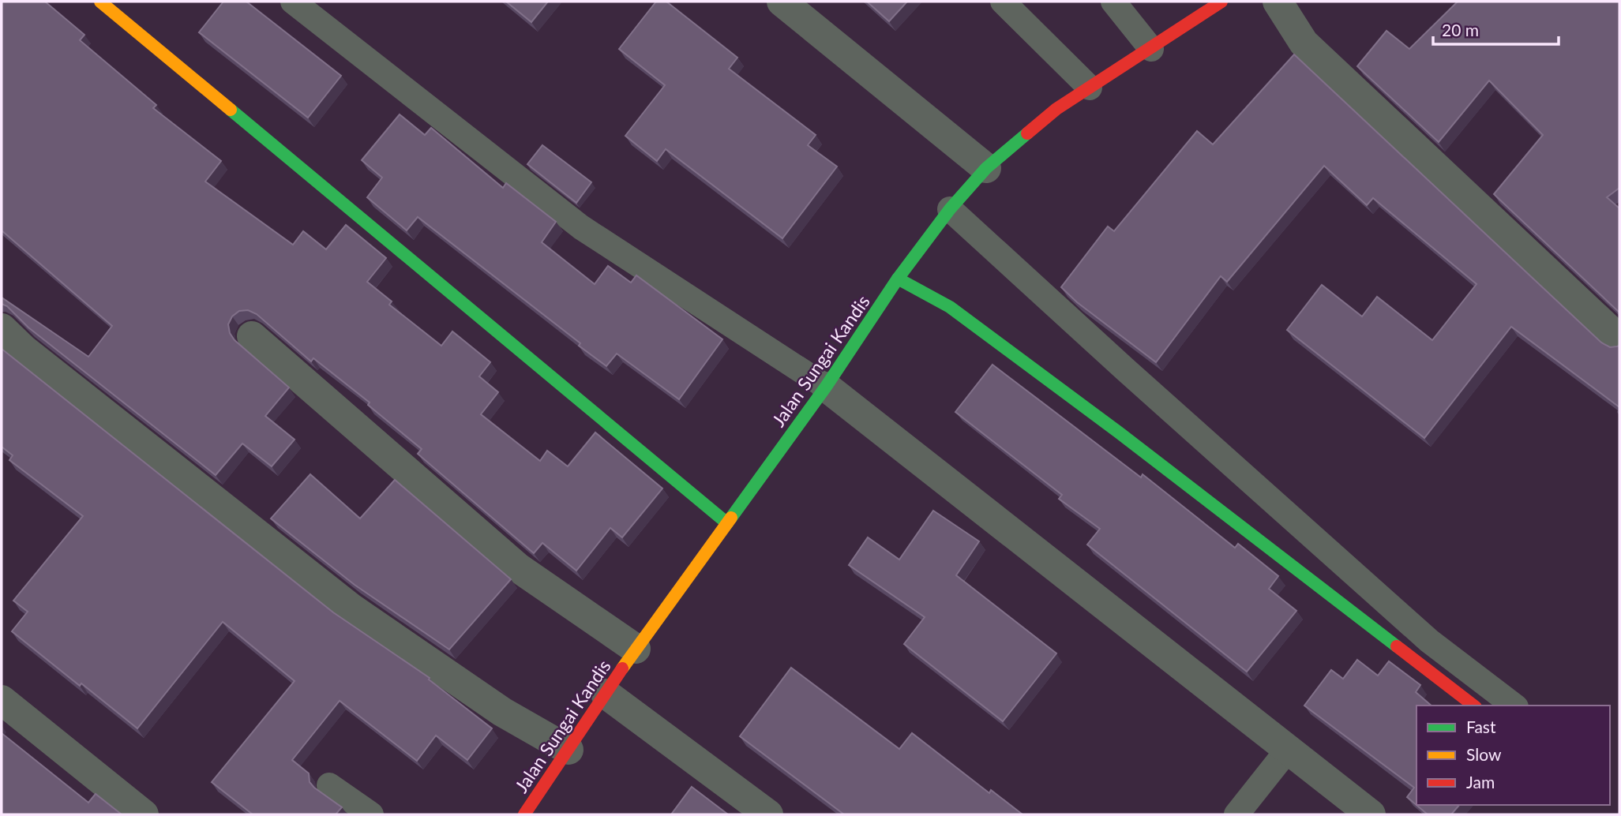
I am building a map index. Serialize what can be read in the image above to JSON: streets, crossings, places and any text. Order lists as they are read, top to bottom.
{
  "streets": {
    "street": ["Jalan Sungai Kandis"]
  },
  "legend": ["Fast", "Slow", "Jam"],
  "scale_bar": "20 m"
}
